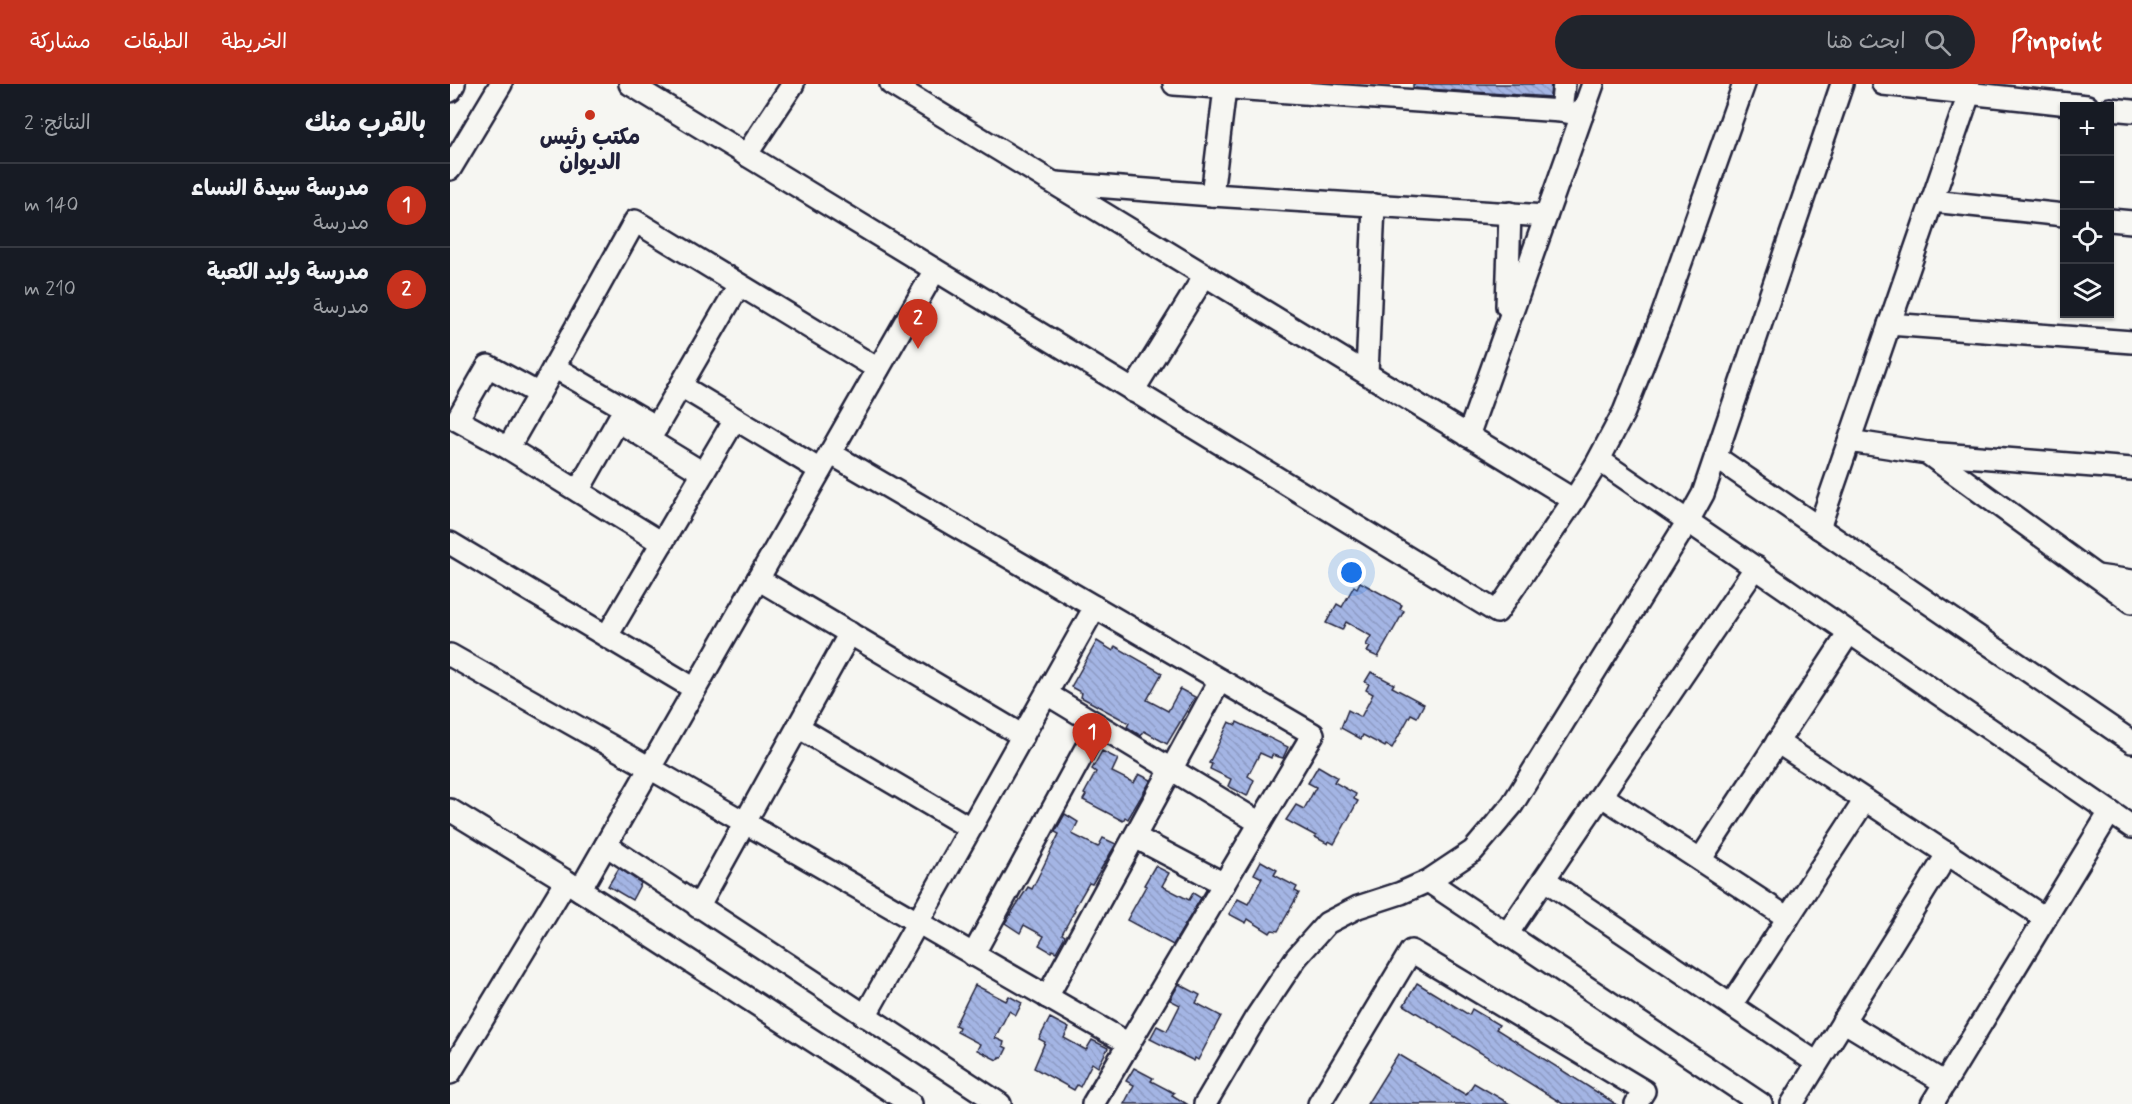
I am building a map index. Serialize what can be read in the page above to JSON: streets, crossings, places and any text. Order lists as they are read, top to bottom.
{
  "places": ["مكتب رئيس الديوان"],
  "page": {
    "header": "Pinpoint",
    "search": "ابحث هنا",
    "nav": ["الخريطة", "الطبقات", "مشاركة"],
    "heading": ["بالقرب منك", "النتائج: 2"],
    "map_buttons": ["+", "−"],
    "list": [
      {
        "mark": "1",
        "name": "مدرسة سيدة النساء",
        "note": "مدرسة",
        "value": "140 m"
      },
      {
        "mark": "2",
        "name": "مدرسة وليد الكعبة",
        "note": "مدرسة",
        "value": "210 m"
      }
    ],
    "pins": ["2", "1"]
  }
}
